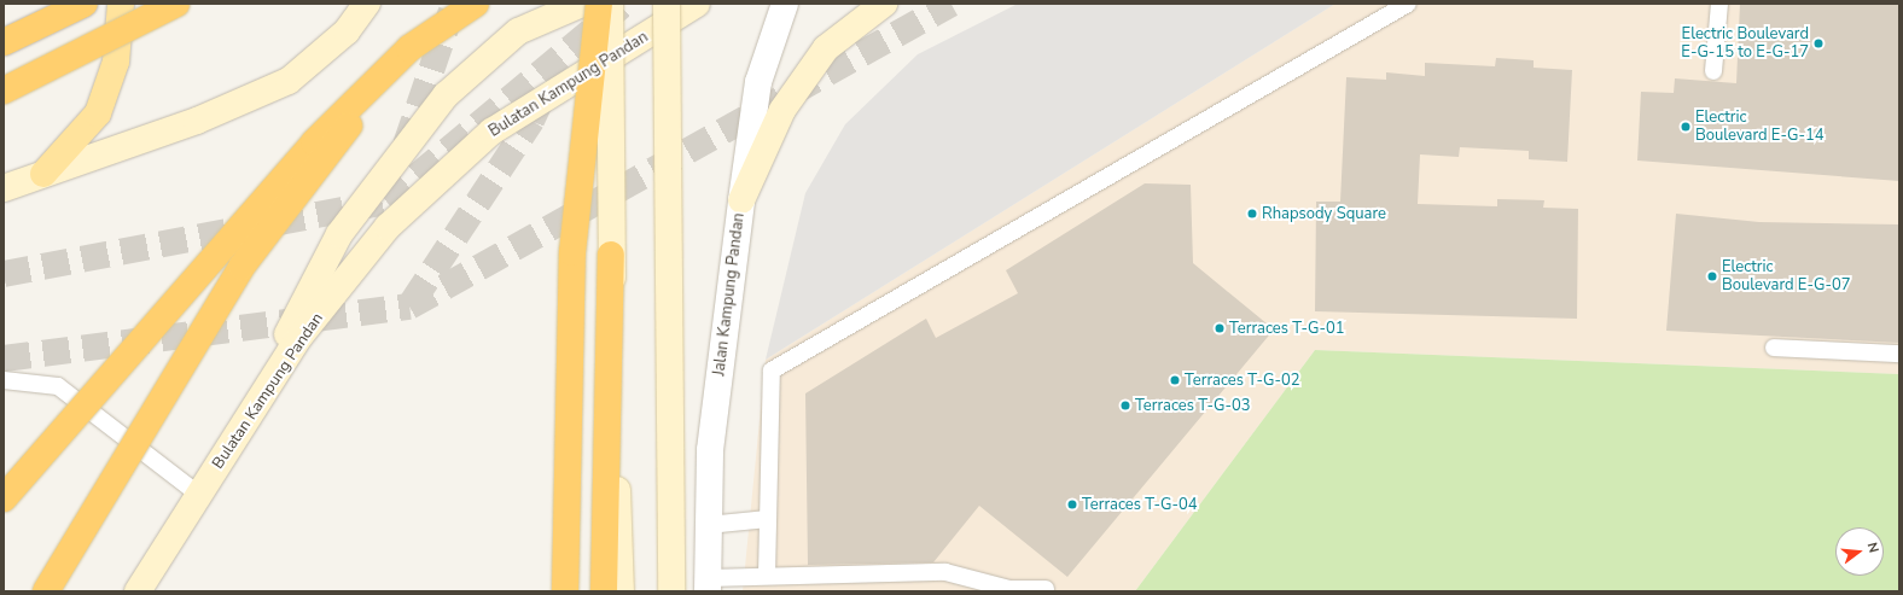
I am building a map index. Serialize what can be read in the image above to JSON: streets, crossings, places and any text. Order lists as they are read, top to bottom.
{
  "streets": {
    "main road": ["Bulatan Kampung Pandan"],
    "street": ["Jalan Kampung Pandan"]
  },
  "places": [
    "Electric Boulevard E-G-15 to E-G-17",
    "Electric Boulevard E-G-14",
    "Rhapsody Square",
    "Electric Boulevard E-G-07",
    "Terraces T-G-01",
    "Terraces T-G-02",
    "Terraces T-G-03",
    "Terraces T-G-04"
  ],
  "north": "right"
}
